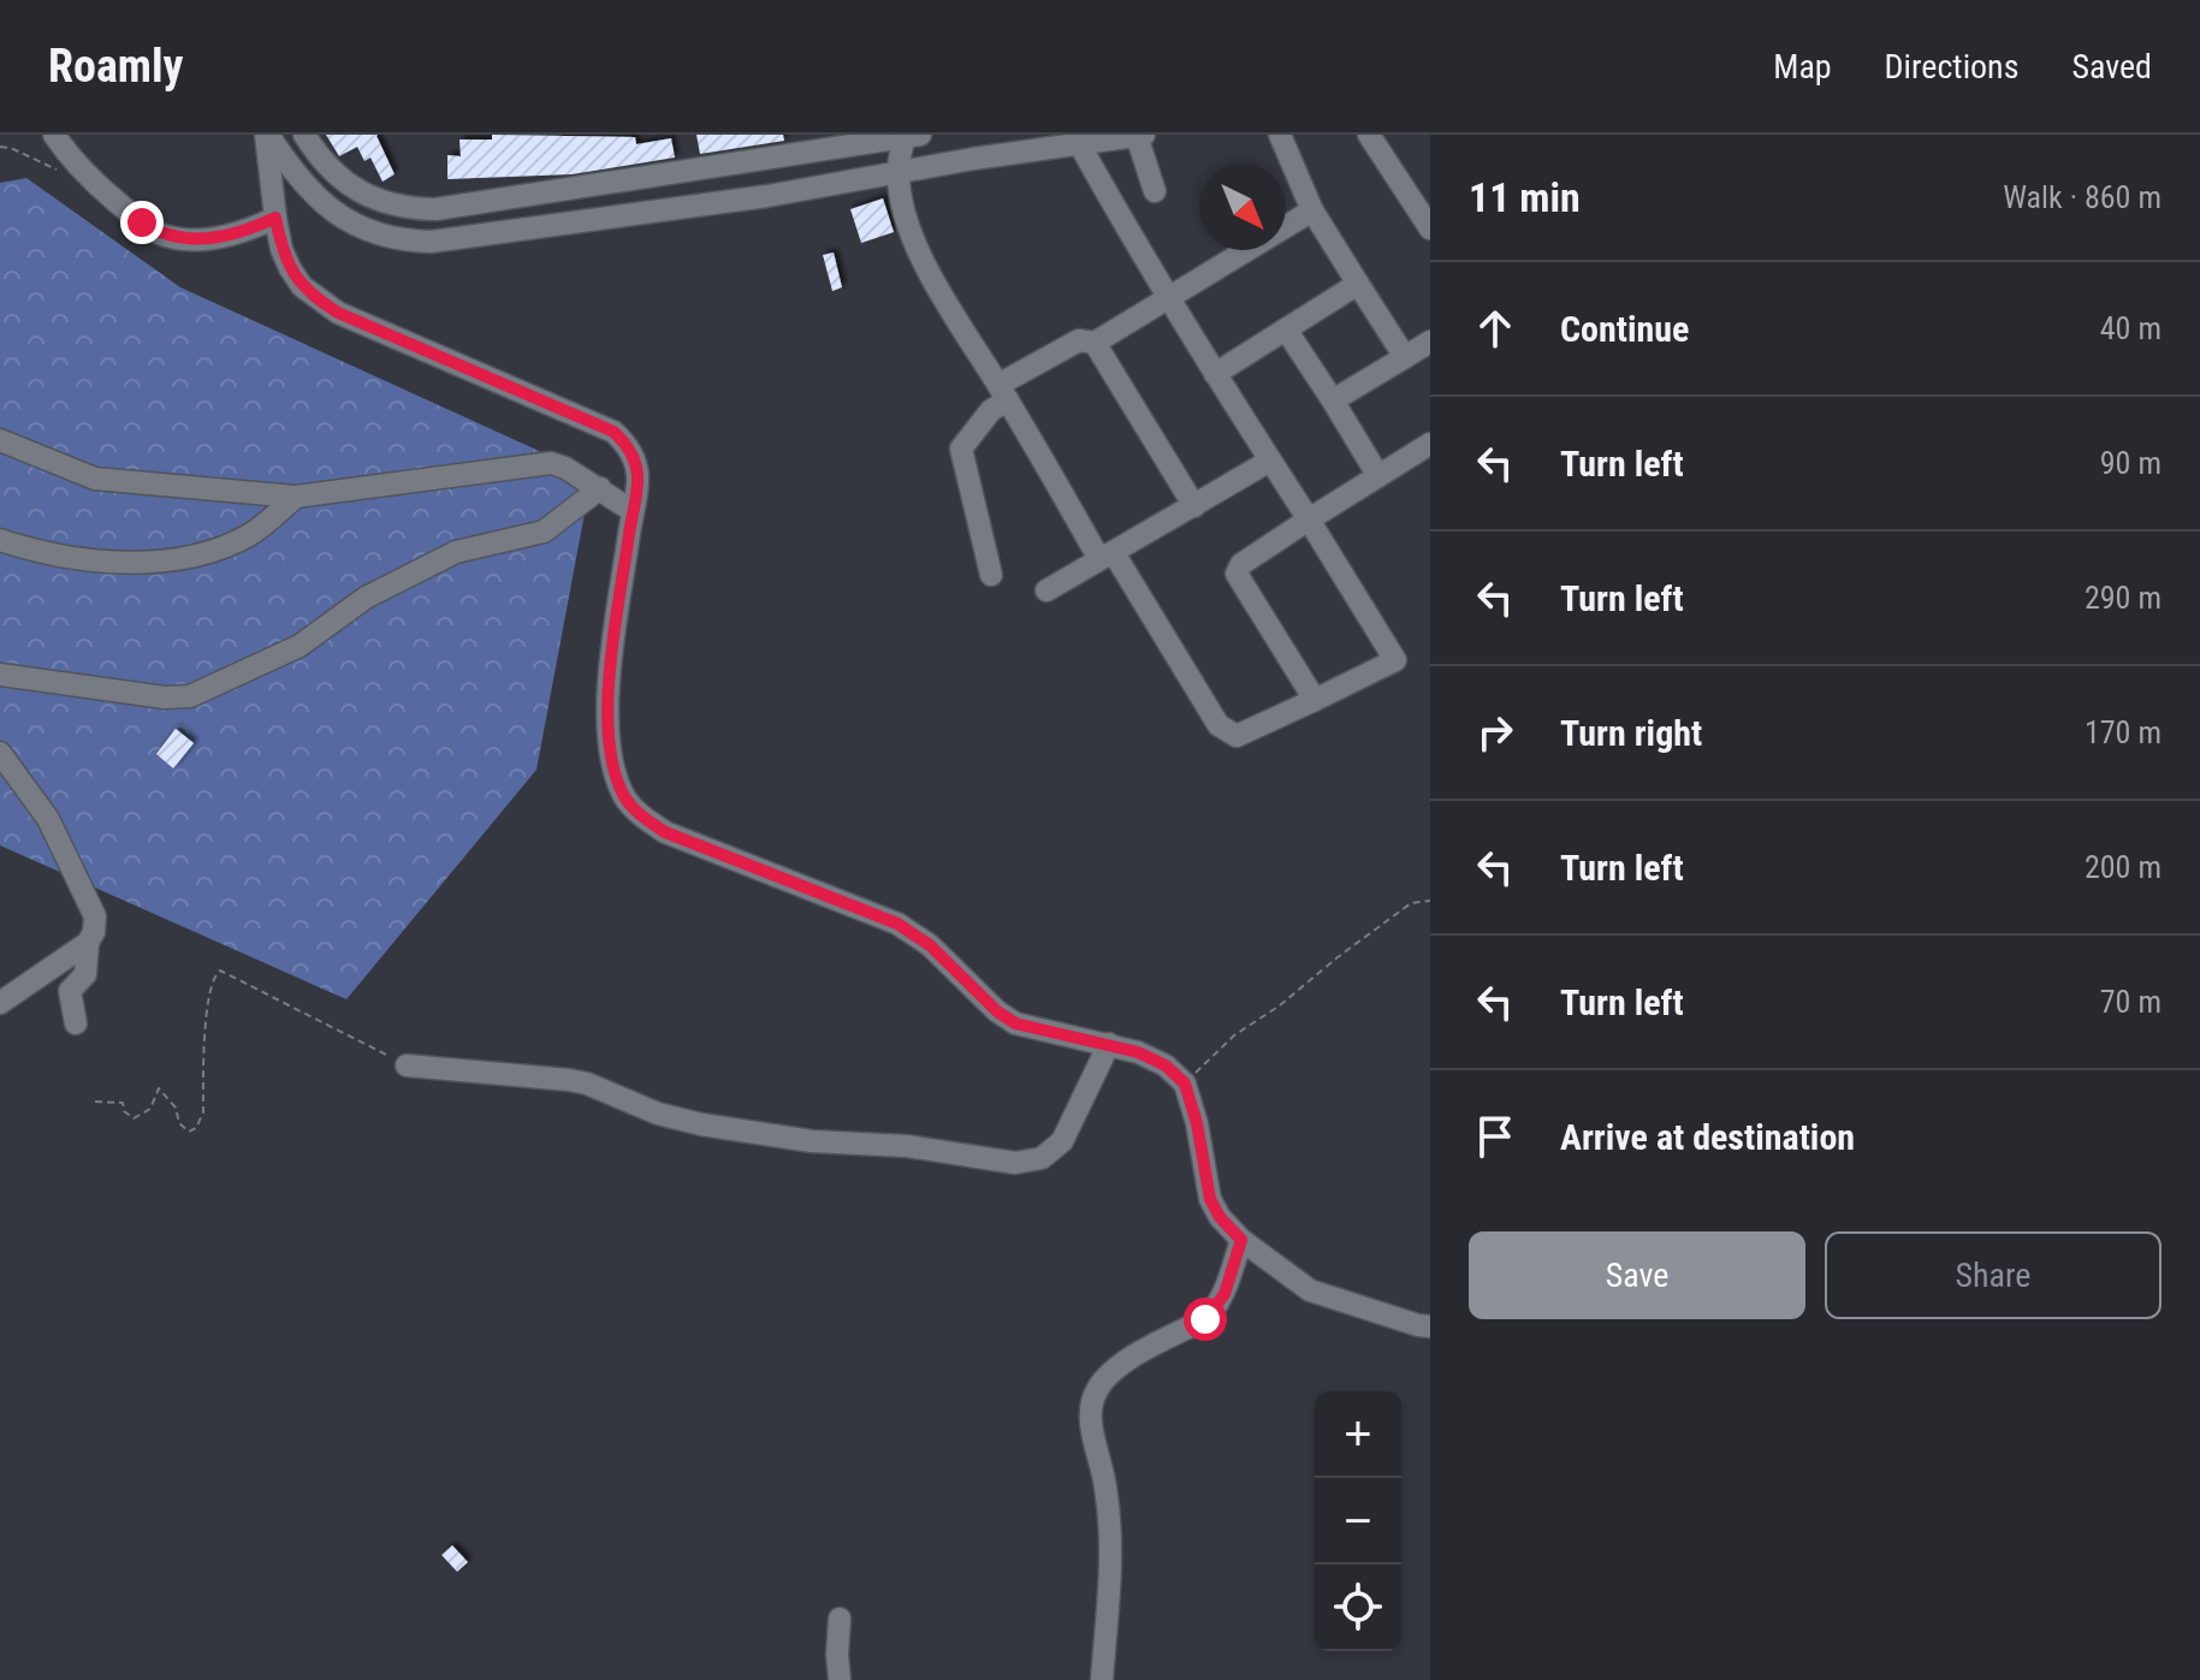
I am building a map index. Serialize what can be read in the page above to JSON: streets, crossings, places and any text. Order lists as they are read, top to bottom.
{
  "north": "bottom right",
  "page": {
    "header": "Roamly",
    "nav": ["Map", "Directions", "Saved"],
    "heading": ["11 min", "Walk · 860 m"],
    "list": [
      ["Continue", "40 m"],
      ["Turn left", "90 m"],
      ["Turn left", "290 m"],
      ["Turn right", "170 m"],
      ["Turn left", "200 m"],
      ["Turn left", "70 m"],
      "Arrive at destination"
    ],
    "buttons": ["Save", "Share"],
    "map_buttons": ["+", "−"]
  }
}
